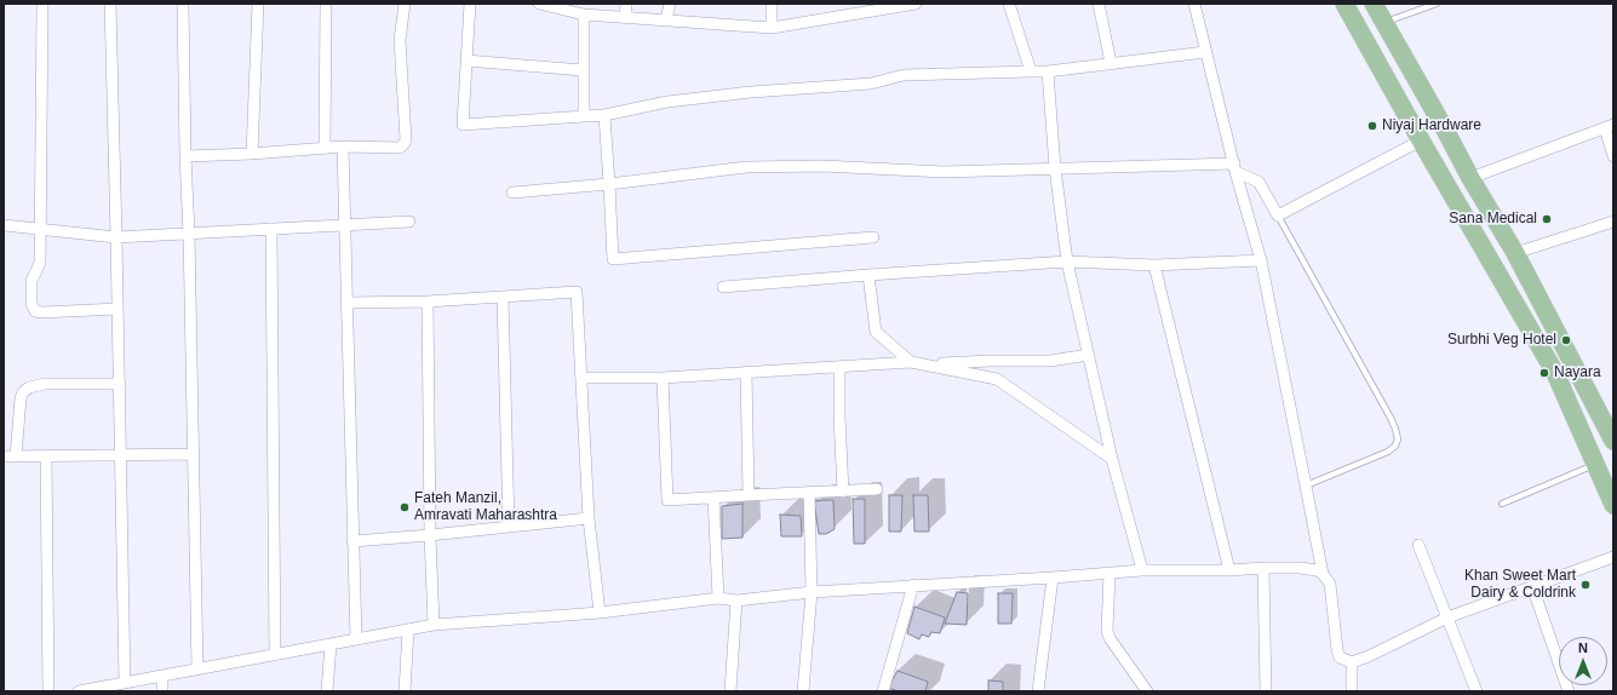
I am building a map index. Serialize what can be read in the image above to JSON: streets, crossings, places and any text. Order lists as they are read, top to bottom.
{
  "places": [
    "Niyaj Hardware",
    "Sana Medical",
    "Surbhi Veg Hotel",
    "Nayara",
    "Fateh Manzil, Amravati Maharashtra",
    "Khan Sweet Mart Dairy & Coldrink"
  ],
  "north": "top"
}
